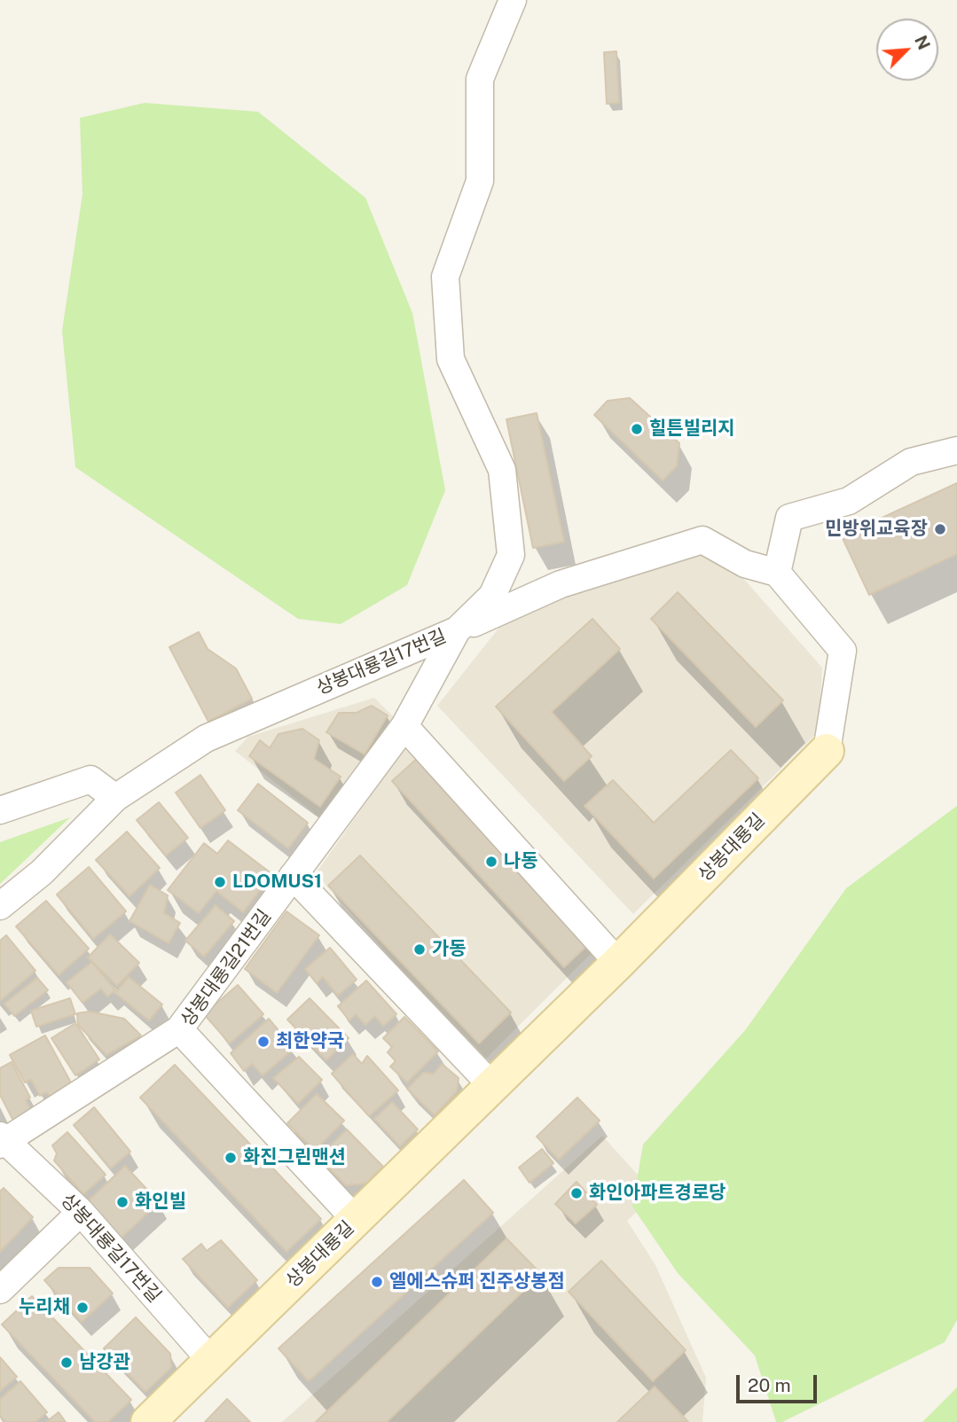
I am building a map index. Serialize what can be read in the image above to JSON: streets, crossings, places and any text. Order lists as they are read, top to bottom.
{
  "streets": {
    "street": ["상봉대룡길17번길", "상봉대룡길", "상봉대룡길21번길"]
  },
  "crossings": [
    ["상봉대룡길17번길", "상봉대룡길"],
    ["상봉대룡길17번길", "상봉대룡길21번길"],
    ["상봉대룡길", "상봉대룡길21번길"]
  ],
  "places": [
    "힐튼빌리지",
    "민방위교육장",
    "나동",
    "LDOMUS1",
    "가동",
    "최한약국",
    "화진그린맨션",
    "화인아파트경로당",
    "화인빌",
    "엘에스슈퍼 진주상봉점",
    "누리채",
    "남강관"
  ],
  "scale_bar": "20 m",
  "north": "top right"
}
